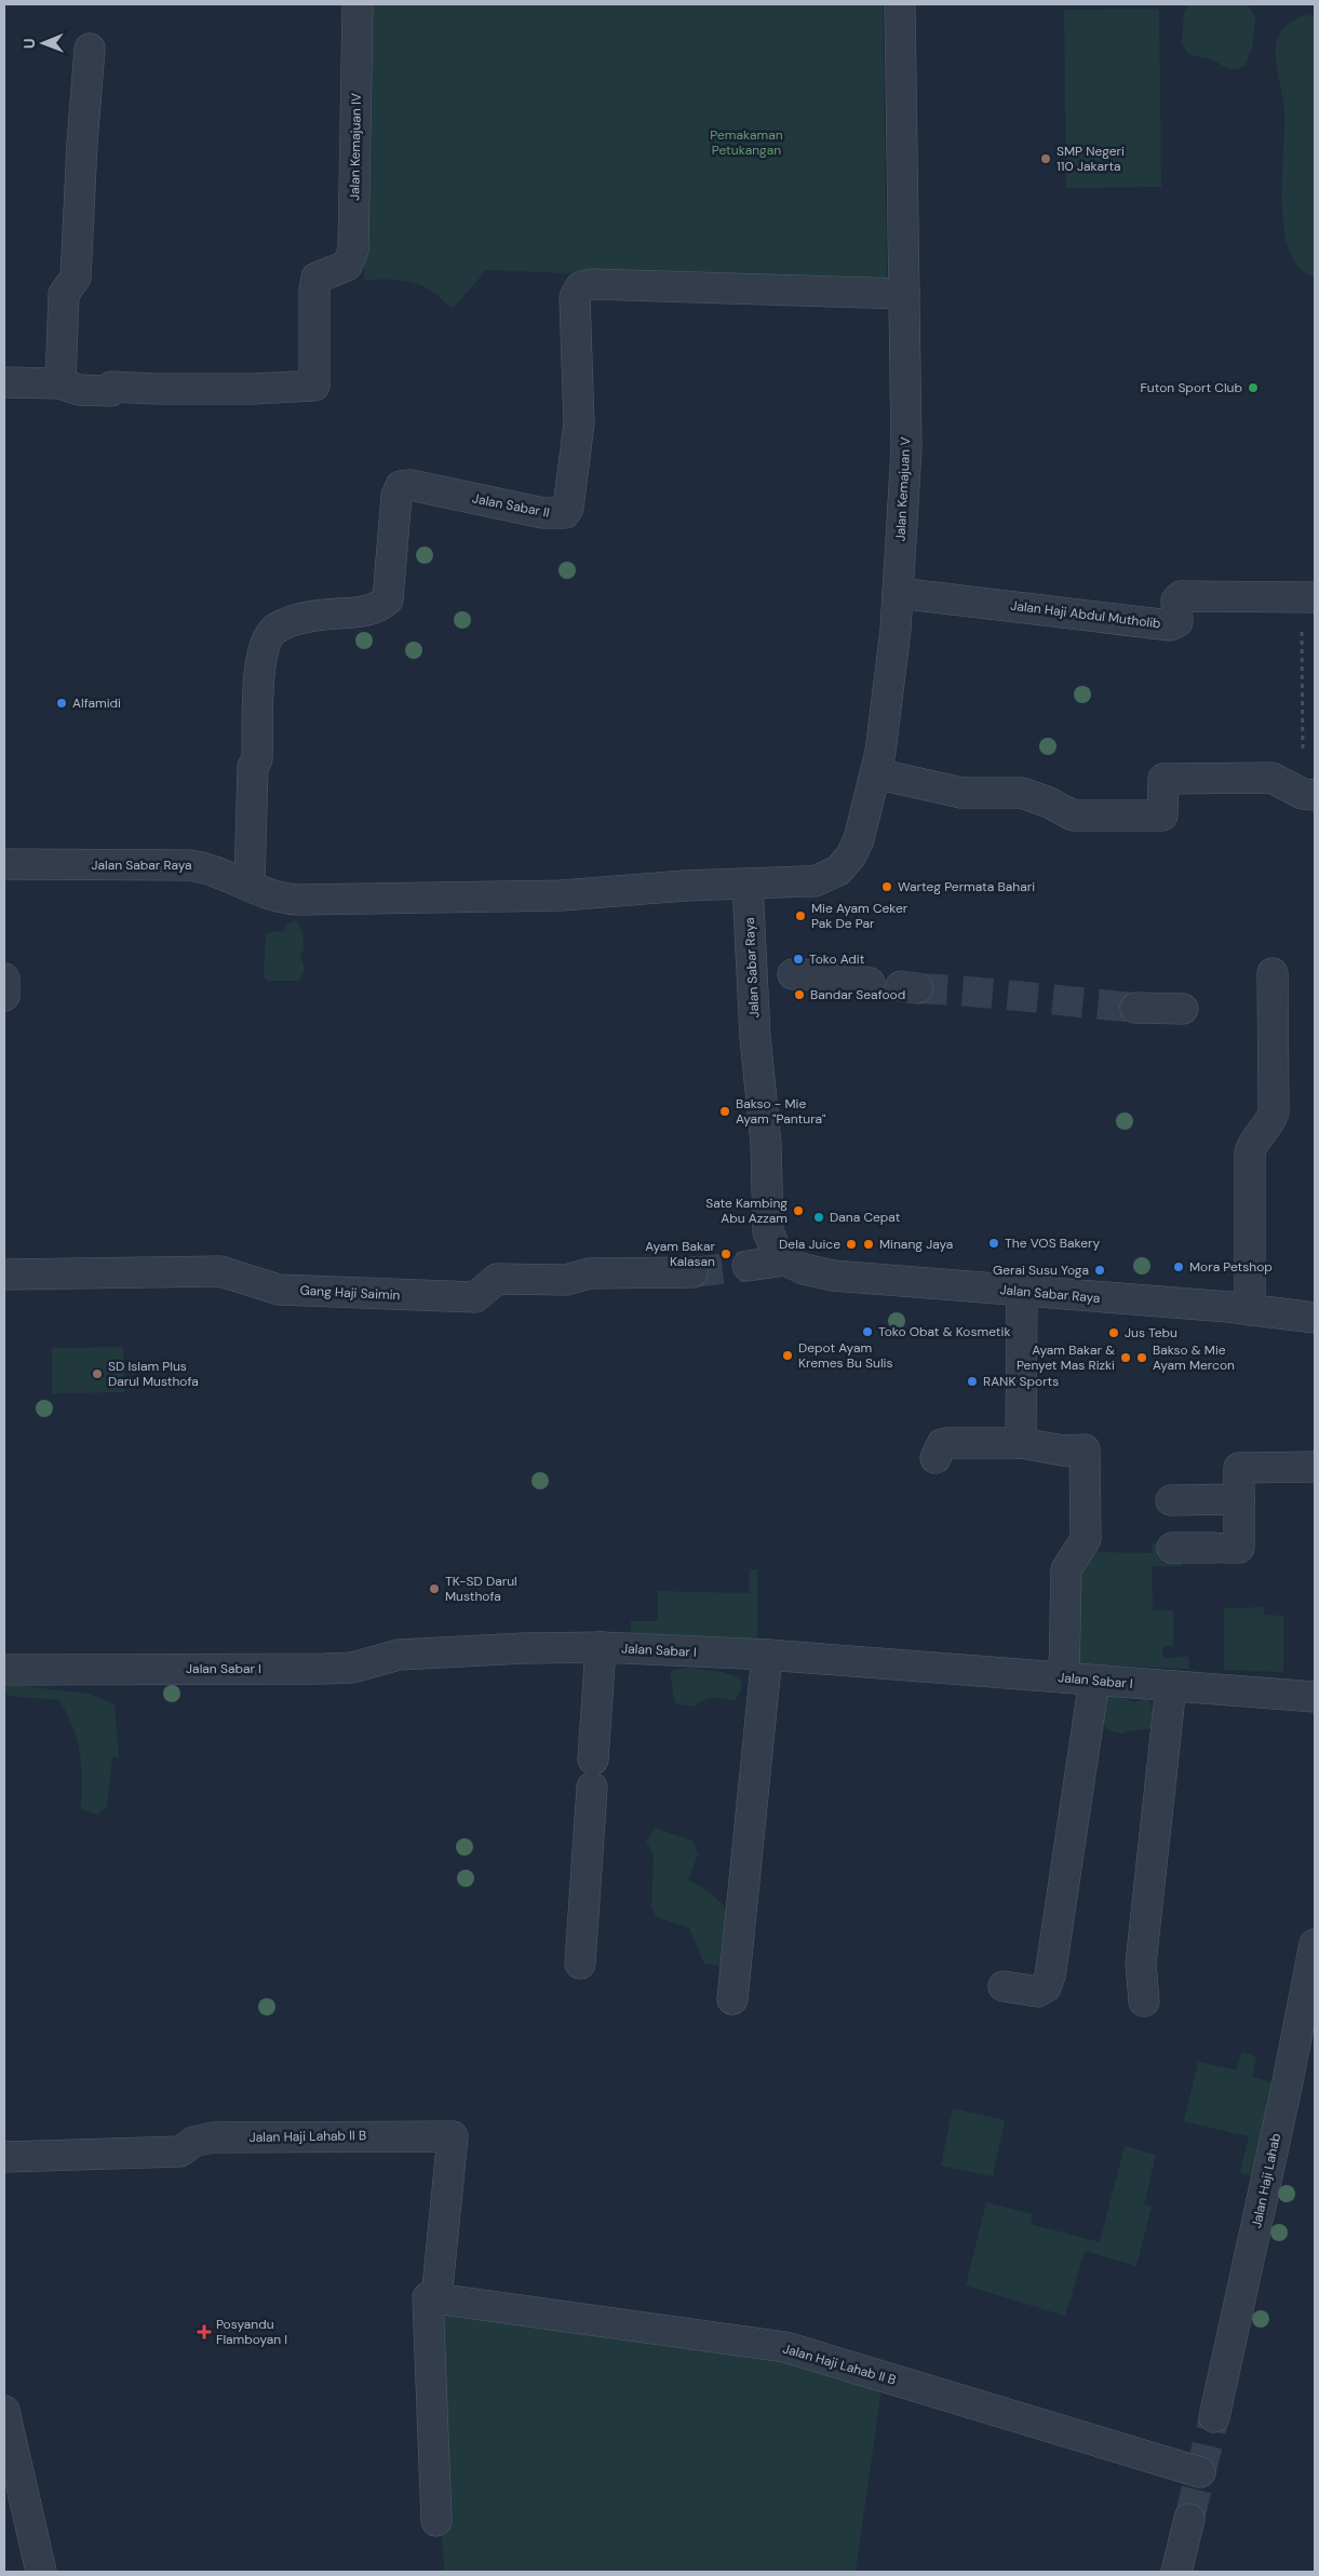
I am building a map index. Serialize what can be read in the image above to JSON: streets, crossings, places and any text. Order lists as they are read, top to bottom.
{
  "streets": {
    "street": [
      "Jalan Kemajuan IV",
      "Jalan Kemajuan V",
      "Jalan Sabar II",
      "Jalan Haji Abdul Mutholib",
      "Jalan Sabar Raya",
      "Gang Haji Saimin",
      "Jalan Sabar I",
      "Jalan Haji Lahab II B",
      "Jalan Haji Lahab"
    ]
  },
  "crossings": [
    ["Jalan Kemajuan V", "Jalan Sabar II"],
    ["Jalan Kemajuan V", "Jalan Haji Abdul Mutholib"],
    ["Jalan Kemajuan V", "Jalan Sabar Raya"],
    ["Jalan Sabar II", "Jalan Sabar Raya"]
  ],
  "parks": ["Pemakaman Petukangan"],
  "places": {
    "other": [
      "SMP Negeri 110 Jakarta",
      "Futon Sport Club",
      "Alfamidi",
      "Warteg Permata Bahari",
      "Mie Ayam Ceker Pak De Par",
      "Toko Adit",
      "Bandar Seafood",
      "Bakso - Mie Ayam \"Pantura\"",
      "Sate Kambing Abu Azzam",
      "Dana Cepat",
      "The VOS Bakery",
      "Dela Juice",
      "Minang Jaya",
      "Ayam Bakar Kalasan",
      "Mora Petshop",
      "Gerai Susu Yoga",
      "Toko Obat & Kosmetik",
      "Jus Tebu",
      "Depot Ayam Kremes Bu Sulis",
      "Ayam Bakar & Penyet Mas Rizki",
      "Bakso & Mie Ayam Mercon",
      "SD Islam Plus Darul Musthofa",
      "RANK Sports",
      "TK-SD Darul Musthofa"
    ],
    "health": ["Posyandu Flamboyan I"]
  },
  "north": "left"
}
